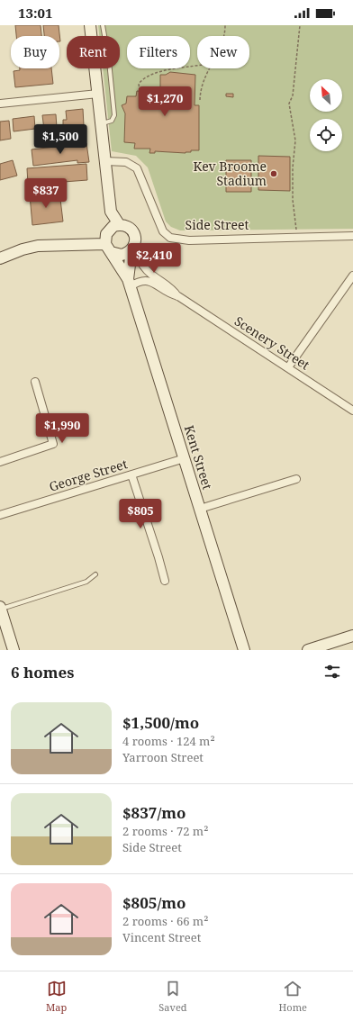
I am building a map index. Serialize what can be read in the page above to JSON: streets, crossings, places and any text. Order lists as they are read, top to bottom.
{
  "streets": {
    "street": [
      "Side Street",
      "Scenery Street",
      "Kent Street",
      "George Street"
    ]
  },
  "crossings": [
    ["Scenery Street", "Kent Street"],
    ["Kent Street", "George Street"]
  ],
  "places": ["Kev Broome Stadium"],
  "north": "top left",
  "page": {
    "status": "13:01",
    "chip": [
      "Buy",
      "Rent",
      "Filters",
      "New"
    ],
    "price": [
      "$1,270",
      "$1,500",
      "$837",
      "$2,410",
      "$1,990",
      "$805"
    ],
    "heading": "6 homes",
    "list": [
      {
        "name": "$1,500/mo",
        "note": "4 rooms · 124 m² · Yarroon Street"
      },
      {
        "name": "$837/mo",
        "note": "2 rooms · 72 m² · Side Street"
      },
      {
        "name": "$805/mo",
        "note": "2 rooms · 66 m² · Vincent Street"
      }
    ],
    "tabs": ["Map", "Saved", "Home"]
  }
}
